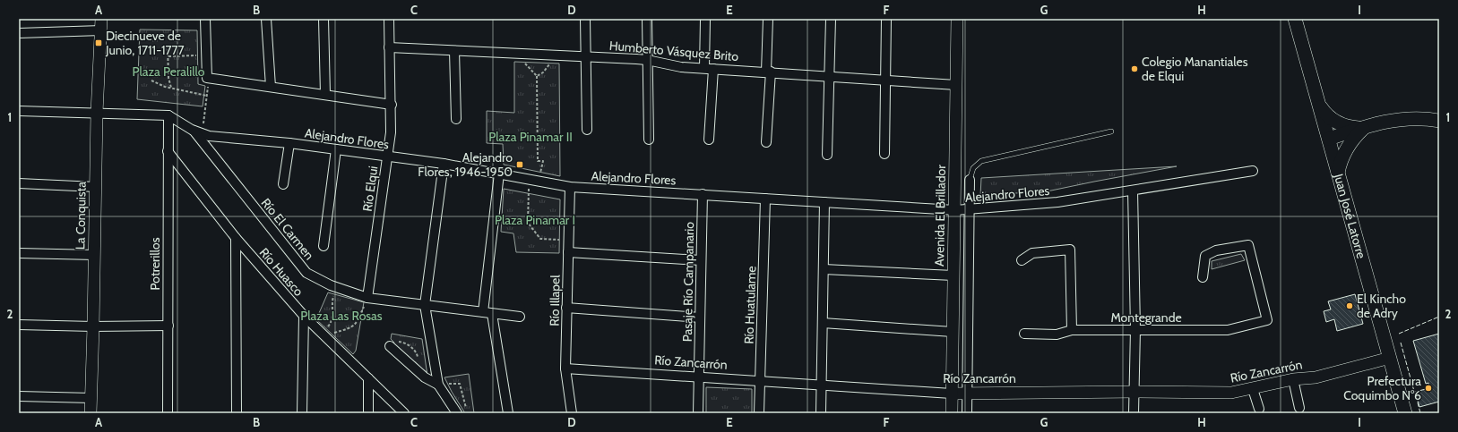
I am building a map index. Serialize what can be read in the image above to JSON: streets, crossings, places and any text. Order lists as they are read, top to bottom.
{
  "streets": {
    "main road": ["Juan José Latorre"],
    "street": [
      "Humberto Vásquez Brito",
      "Alejandro Flores",
      "Río Elqui",
      "La Conquista",
      "Avenida El Brillador",
      "Río El Carmen",
      "Potrerillos",
      "Río Huasco",
      "Pasaje Río Campanario",
      "Río Illapel",
      "Río Huatulame",
      "Montegrande",
      "Río Zancarrón"
    ]
  },
  "crossings": [
    ["Humberto Vásquez Brito", "Río Elqui"],
    ["Humberto Vásquez Brito", "Avenida El Brillador"],
    ["Alejandro Flores", "Río Elqui"],
    ["Alejandro Flores", "Avenida El Brillador"],
    ["Alejandro Flores", "Río El Carmen"],
    ["Alejandro Flores", "Potrerillos"],
    ["Alejandro Flores", "Pasaje Río Campanario"],
    ["Alejandro Flores", "Río Illapel"],
    ["Alejandro Flores", "Río Huatulame"],
    ["Río Elqui", "Río El Carmen"],
    ["Avenida El Brillador", "Río Zancarrón"],
    ["Juan José Latorre", "Río Zancarrón"],
    ["Potrerillos", "Río Huasco"],
    ["Pasaje Río Campanario", "Río Zancarrón"],
    ["Río Illapel", "Río Zancarrón"],
    ["Río Huatulame", "Río Zancarrón"]
  ],
  "parks": [
    "Plaza Peralillo",
    "Plaza Pinamar II",
    "Plaza Pinamar I",
    "Plaza Las Rosas"
  ],
  "places": {
    "transit": ["Diecinueve de Junio, 1711-1777", "Alejandro Flores, 1946-1950"],
    "other": ["Colegio Manantiales de Elqui", "El Kincho de Adry", "Prefectura Coquimbo N°6"]
  },
  "grid": {
    "columns": [
      "A",
      "B",
      "C",
      "D",
      "E",
      "F",
      "G",
      "H",
      "I"
    ],
    "rows": ["1", "2"]
  }
}
